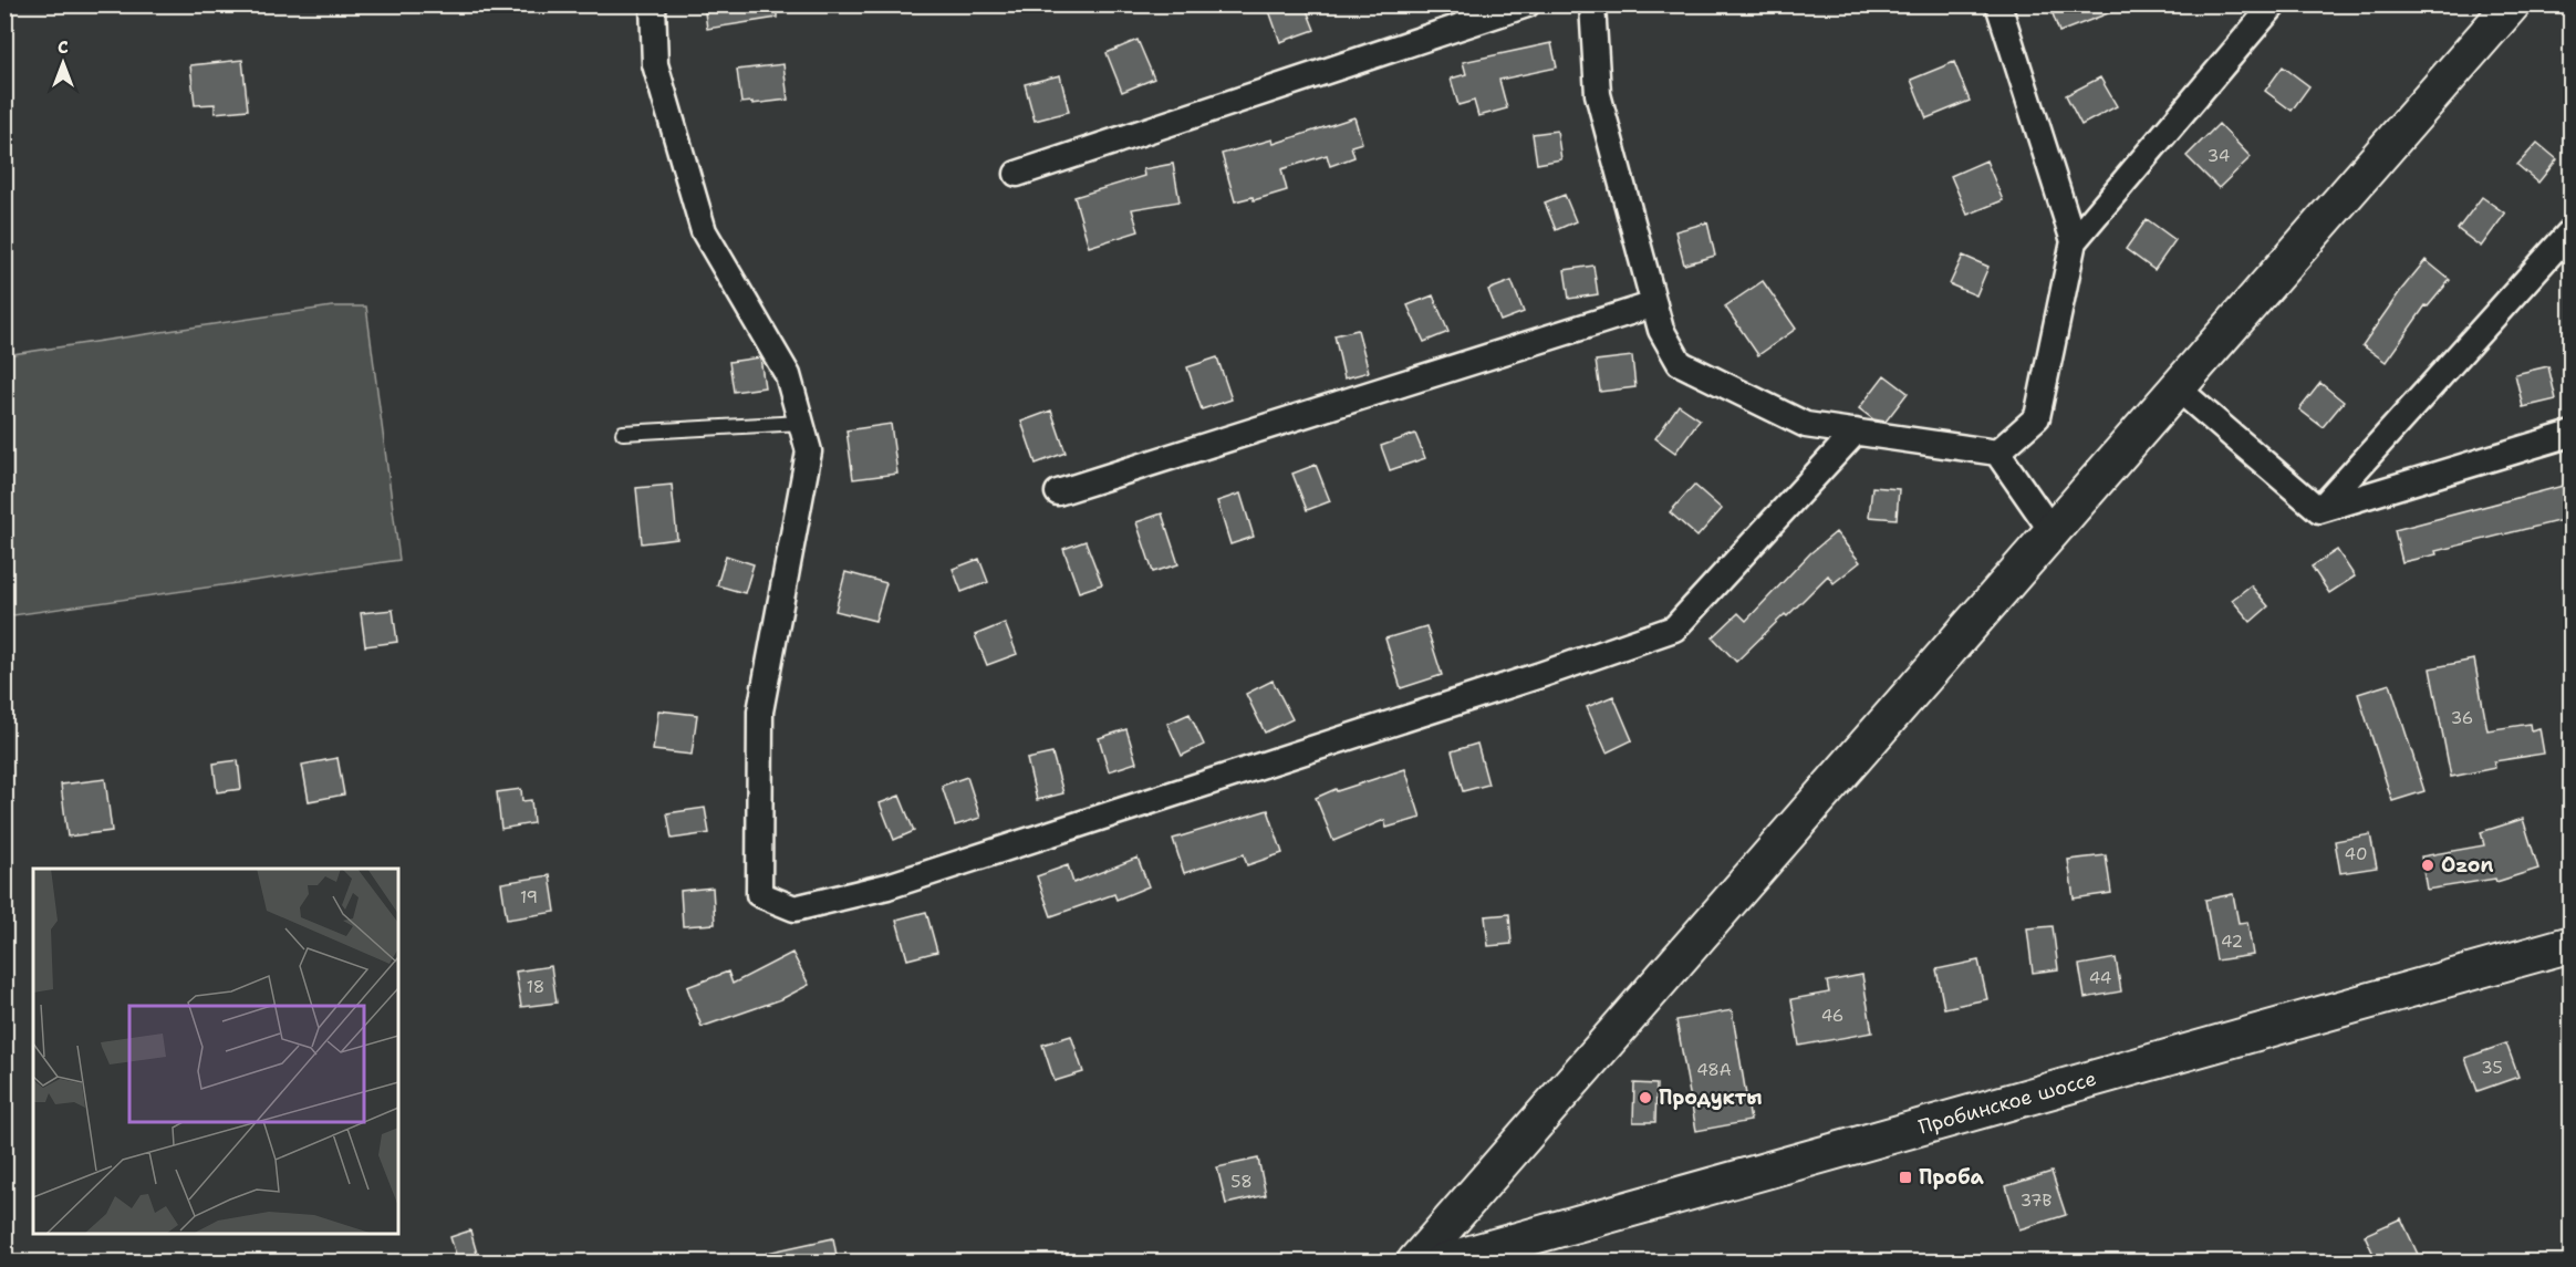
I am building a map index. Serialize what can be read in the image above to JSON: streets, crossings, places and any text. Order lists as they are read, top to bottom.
{
  "streets": {
    "street": ["Пробинское шоссе"]
  },
  "places": {
    "other": ["Ozon", "Продукты"],
    "transit": ["Проба"]
  },
  "house_numbers": [
    "34",
    "36",
    "40",
    "19",
    "42",
    "44",
    "18",
    "46",
    "35",
    "48А",
    "58",
    "37В"
  ],
  "north": "top"
}
